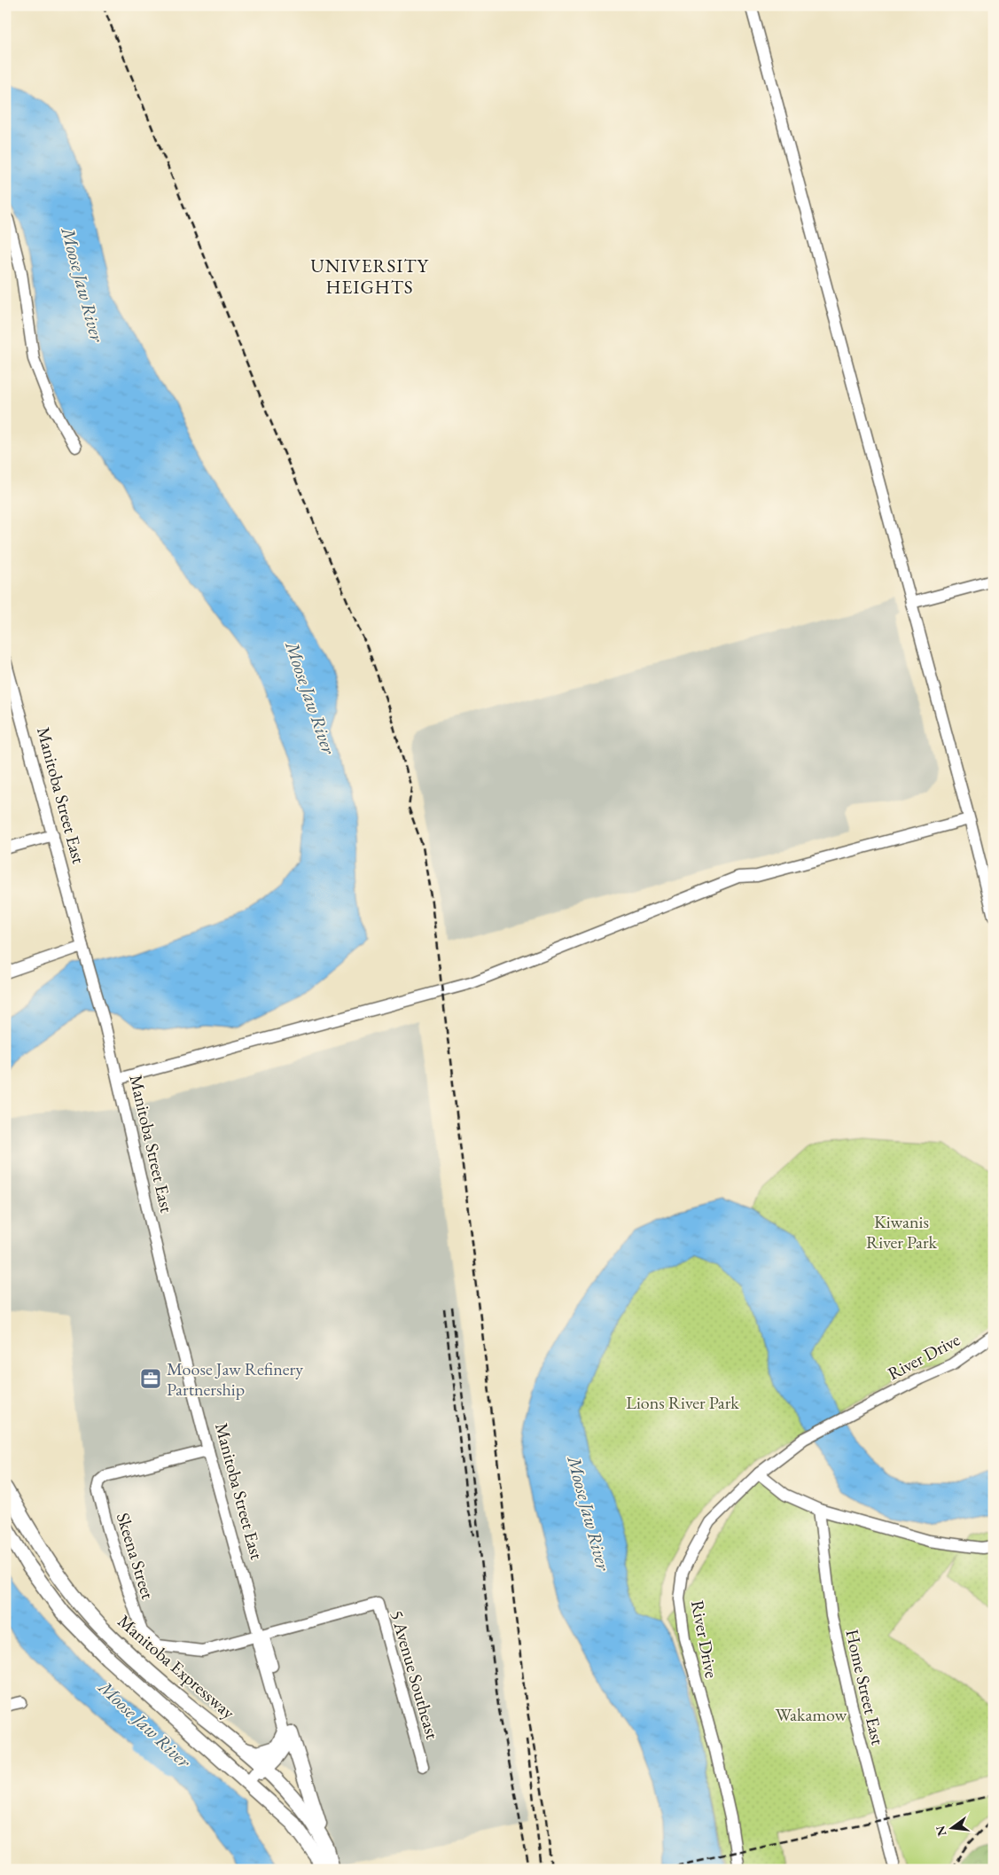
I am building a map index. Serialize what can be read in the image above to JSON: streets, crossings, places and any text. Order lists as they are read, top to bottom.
{
  "streets": {
    "main road": ["Manitoba Expressway"],
    "street": [
      "Manitoba Street East",
      "River Drive",
      "Skeena Street",
      "5 Avenue Southeast",
      "Home Street East"
    ]
  },
  "crossings": [
    ["Manitoba Street East", "Skeena Street"],
    ["Manitoba Street East", "Manitoba Expressway"],
    ["Manitoba Street East", "5 Avenue Southeast"],
    ["Skeena Street", "5 Avenue Southeast"]
  ],
  "districts": ["UNIVERSITY HEIGHTS"],
  "water": ["Moose Jaw River"],
  "parks": ["Kiwanis River Park", "Lions River Park", "Wakamow"],
  "places": {
    "office": ["Moose Jaw Refinery Partnership"]
  },
  "north": "left"
}
